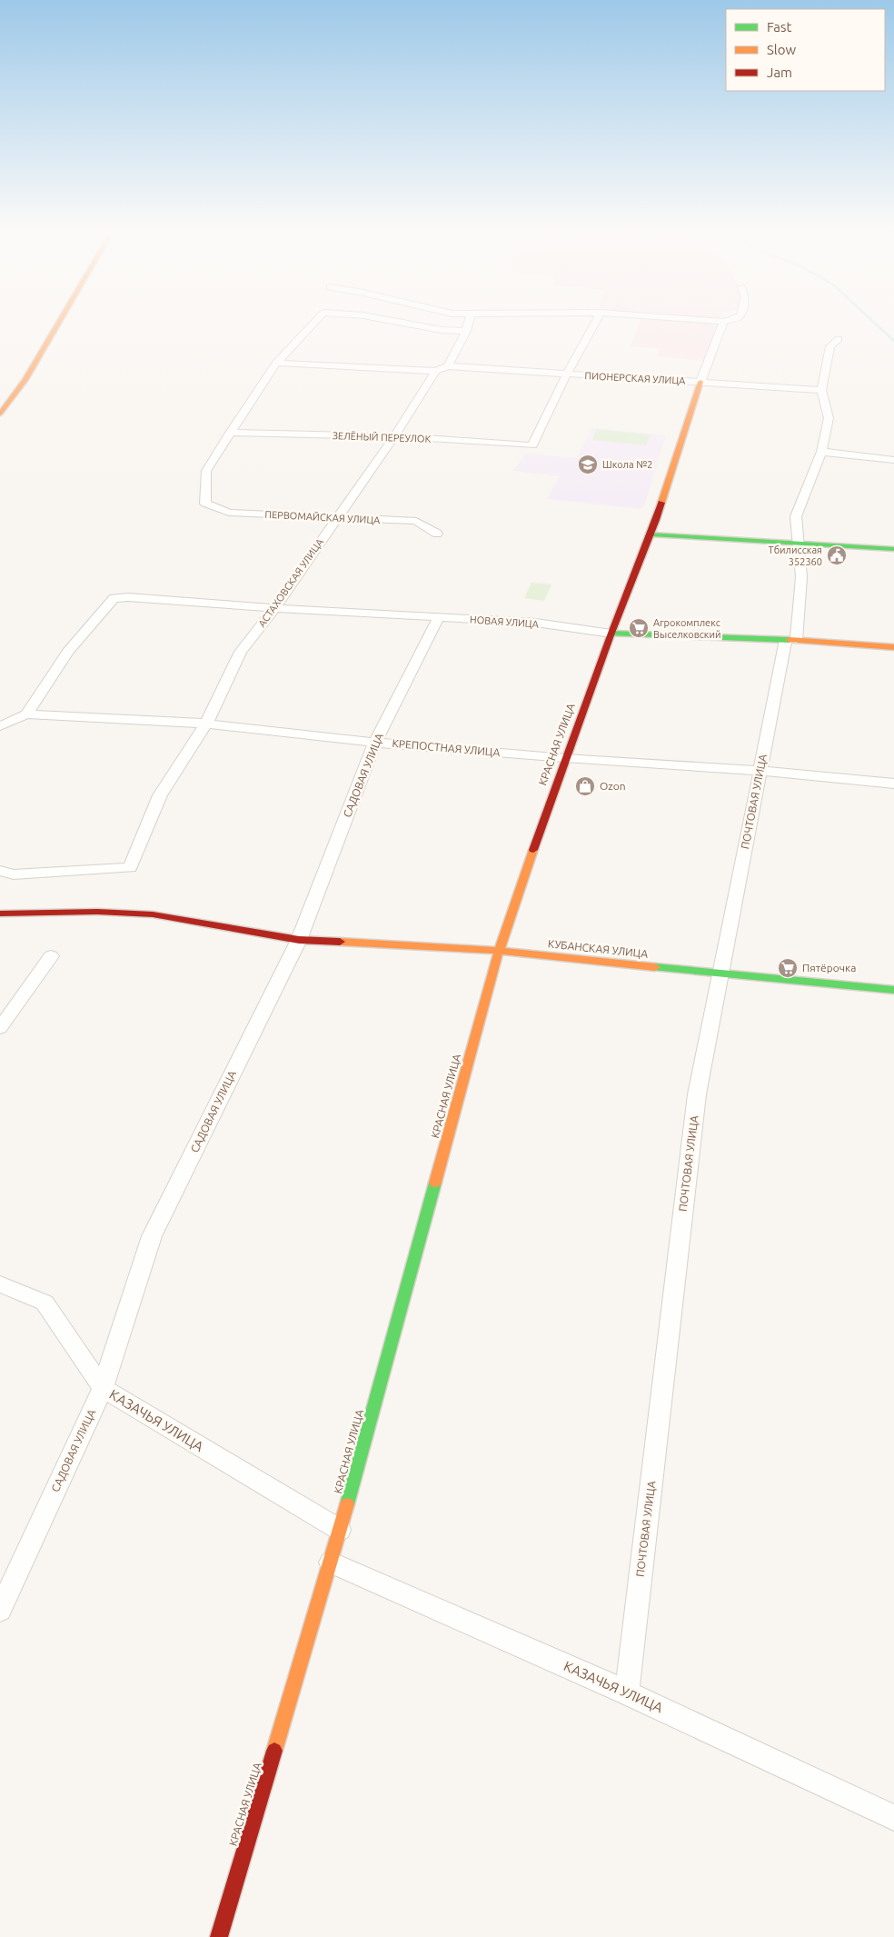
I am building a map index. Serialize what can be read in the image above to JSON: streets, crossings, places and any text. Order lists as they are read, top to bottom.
{
  "streets": {
    "street": [
      "ПИОНЕРСКАЯ УЛИЦА",
      "ЗЕЛЁНЫЙ ПЕРЕУЛОК",
      "ПЕРВОМАЙСКАЯ УЛИЦА",
      "АСТАХОВСКАЯ УЛИЦА",
      "НОВАЯ УЛИЦА",
      "КРАСНАЯ УЛИЦА",
      "КРЕПОСТНАЯ УЛИЦА",
      "САДОВАЯ УЛИЦА",
      "ПОЧТОВАЯ УЛИЦА",
      "КУБАНСКАЯ УЛИЦА",
      "КАЗАЧЬЯ УЛИЦА"
    ]
  },
  "crossings": [
    ["ПИОНЕРСКАЯ УЛИЦА", "ЗЕЛЁНЫЙ ПЕРЕУЛОК"],
    ["ПИОНЕРСКАЯ УЛИЦА", "КРАСНАЯ УЛИЦА"],
    ["ПИОНЕРСКАЯ УЛИЦА", "ПОЧТОВАЯ УЛИЦА"],
    ["ЗЕЛЁНЫЙ ПЕРЕУЛОК", "ПЕРВОМАЙСКАЯ УЛИЦА"],
    ["ЗЕЛЁНЫЙ ПЕРЕУЛОК", "АСТАХОВСКАЯ УЛИЦА"],
    ["ПЕРВОМАЙСКАЯ УЛИЦА", "АСТАХОВСКАЯ УЛИЦА"],
    ["АСТАХОВСКАЯ УЛИЦА", "НОВАЯ УЛИЦА"],
    ["АСТАХОВСКАЯ УЛИЦА", "КРЕПОСТНАЯ УЛИЦА"],
    ["НОВАЯ УЛИЦА", "КРАСНАЯ УЛИЦА"],
    ["НОВАЯ УЛИЦА", "КРЕПОСТНАЯ УЛИЦА"],
    ["НОВАЯ УЛИЦА", "САДОВАЯ УЛИЦА"],
    ["НОВАЯ УЛИЦА", "ПОЧТОВАЯ УЛИЦА"],
    ["КРАСНАЯ УЛИЦА", "КРЕПОСТНАЯ УЛИЦА"],
    ["КРАСНАЯ УЛИЦА", "КУБАНСКАЯ УЛИЦА"],
    ["КРАСНАЯ УЛИЦА", "КАЗАЧЬЯ УЛИЦА"],
    ["КРЕПОСТНАЯ УЛИЦА", "САДОВАЯ УЛИЦА"],
    ["КРЕПОСТНАЯ УЛИЦА", "ПОЧТОВАЯ УЛИЦА"],
    ["САДОВАЯ УЛИЦА", "КУБАНСКАЯ УЛИЦА"],
    ["САДОВАЯ УЛИЦА", "КАЗАЧЬЯ УЛИЦА"],
    ["ПОЧТОВАЯ УЛИЦА", "КУБАНСКАЯ УЛИЦА"],
    ["ПОЧТОВАЯ УЛИЦА", "КАЗАЧЬЯ УЛИЦА"]
  ],
  "places": {
    "school or university": ["Школа №2"],
    "public building": ["Тбилисская 352360"],
    "supermarket": ["Агрокомплекс Выселковский", "Пятёрочка"],
    "shop": ["Ozon"]
  },
  "legend": ["Fast", "Slow", "Jam"]
}
